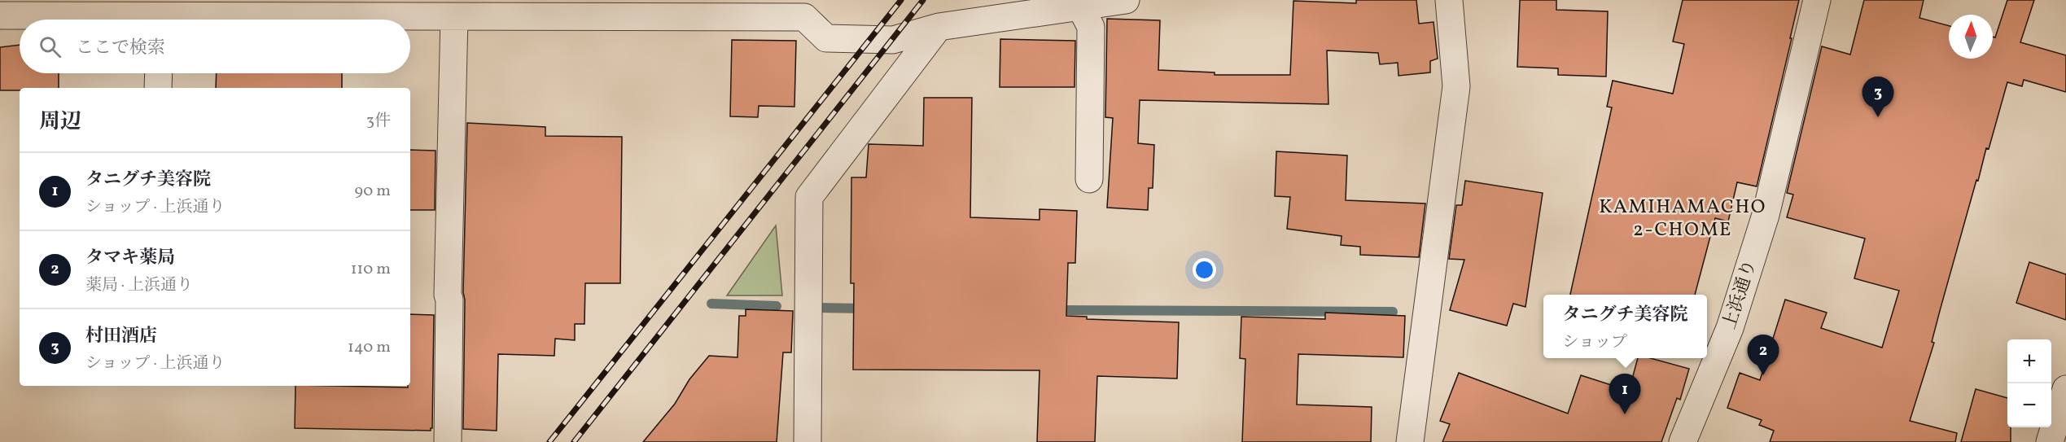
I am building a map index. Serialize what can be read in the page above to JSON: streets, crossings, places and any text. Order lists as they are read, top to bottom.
{
  "streets": {
    "street": ["上浜通り"]
  },
  "districts": ["KAMIHAMACHO 2-CHOME"],
  "north": "top",
  "page": {
    "search": "ここで検索",
    "pins": ["3", "2", "1"],
    "heading": ["周辺", "3件"],
    "list": [
      {
        "mark": "1",
        "name": "タニグチ美容院",
        "note": "ショップ · 上浜通り",
        "value": "90 m"
      },
      {
        "mark": "2",
        "name": "タマキ薬局",
        "note": "薬局 · 上浜通り",
        "value": "110 m"
      },
      {
        "mark": "3",
        "name": "村田酒店",
        "note": "ショップ · 上浜通り",
        "value": "140 m"
      }
    ],
    "popup": ["タニグチ美容院", "ショップ"],
    "map_buttons": ["+", "−"]
  }
}
